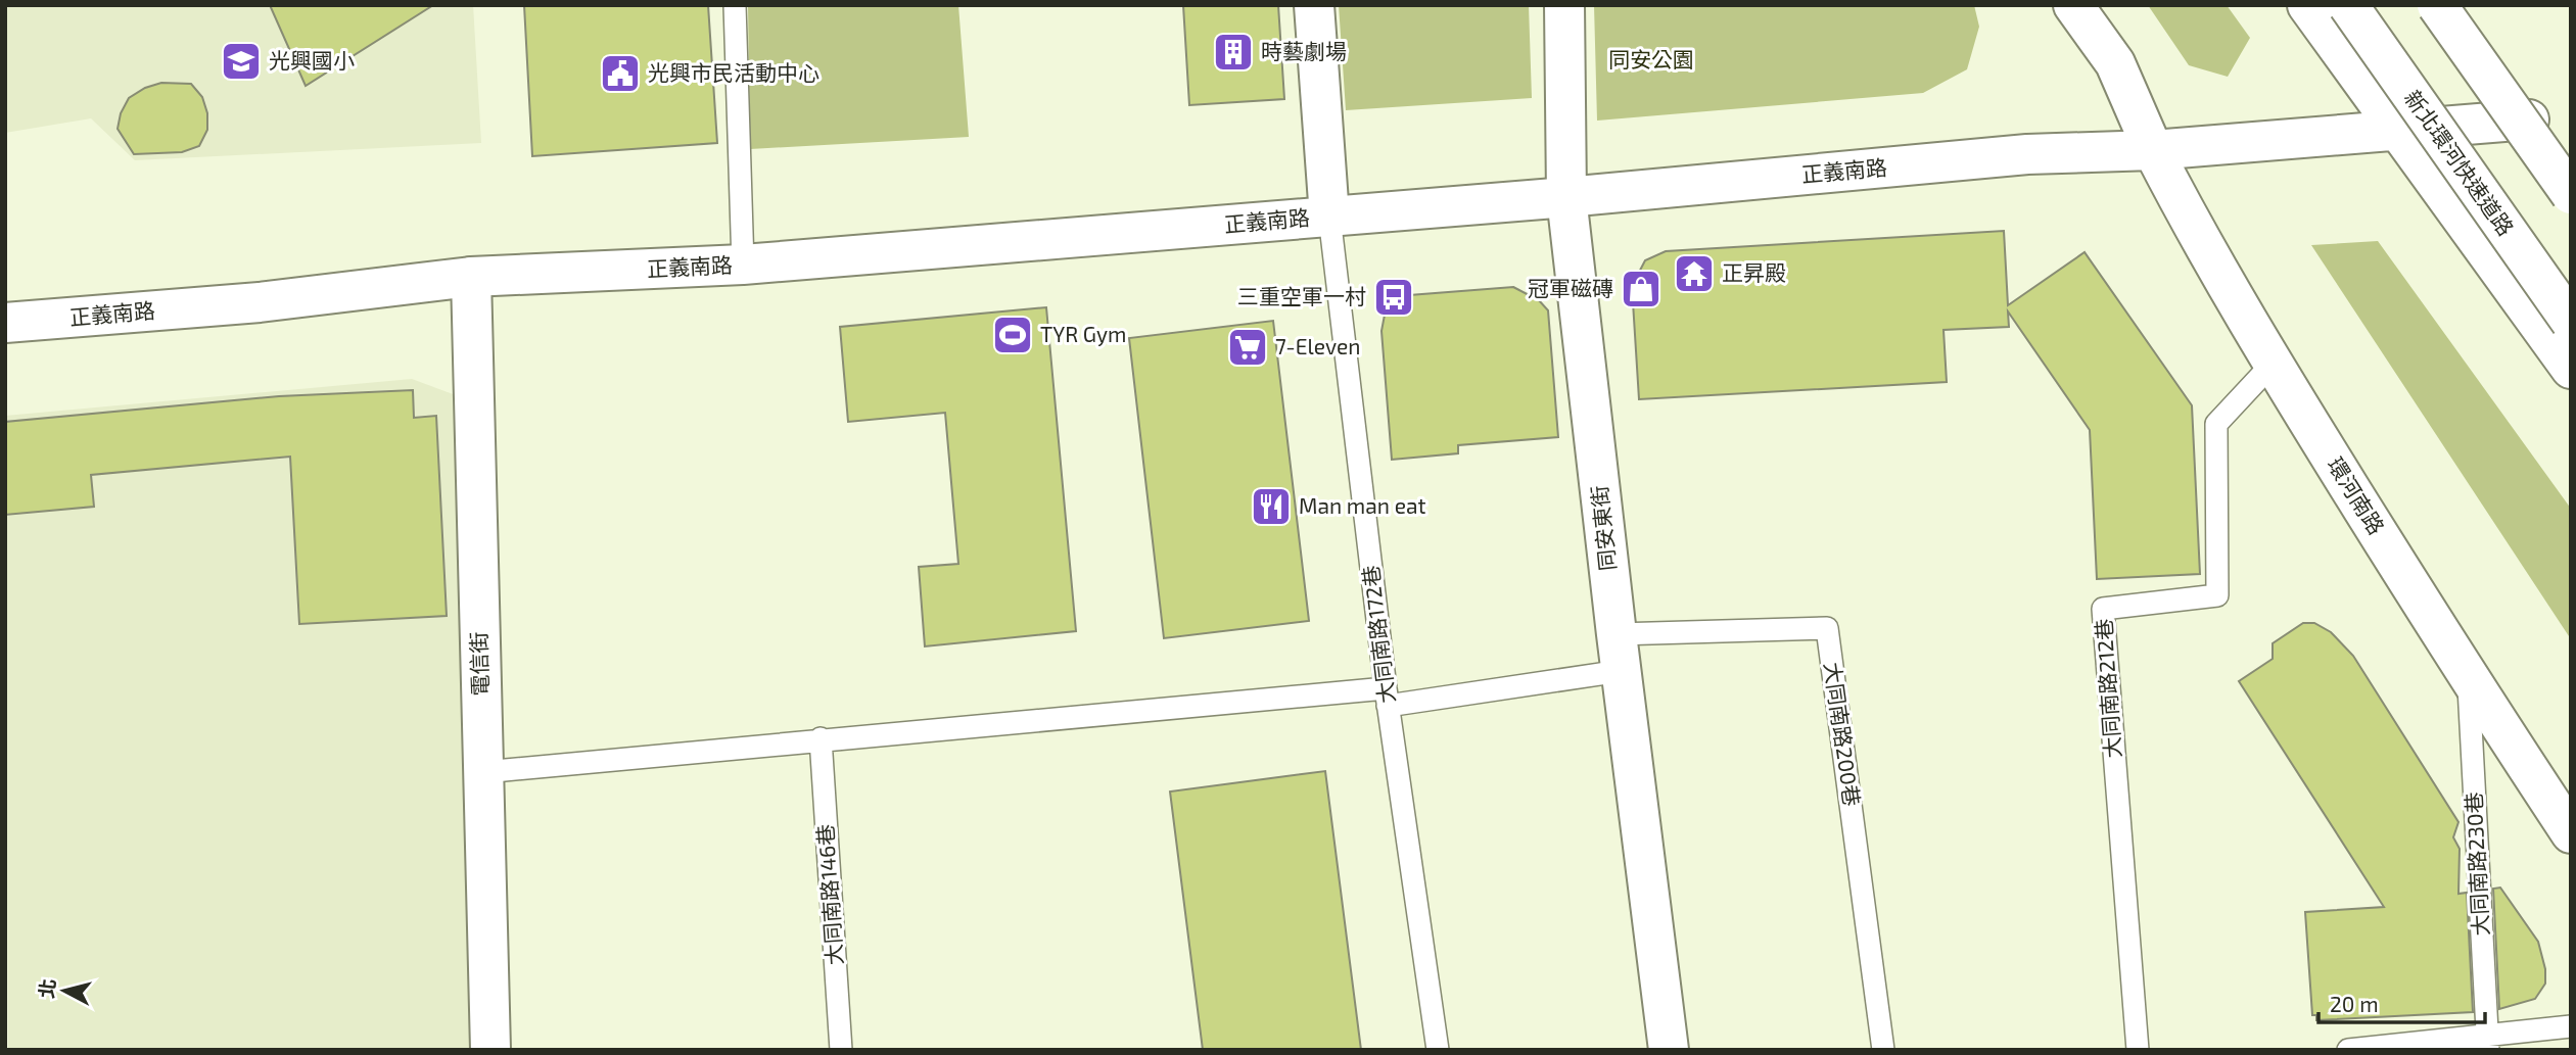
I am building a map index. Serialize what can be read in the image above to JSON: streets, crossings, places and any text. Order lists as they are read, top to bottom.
{
  "streets": {
    "main road": [
      "新北環河快速道路",
      "正義南路",
      "環河南路",
      "同安東街",
      "電信街"
    ],
    "lane": [
      "大同南路172巷",
      "大同南路212巷",
      "大同南路200巷",
      "大同南路230巷",
      "大同南路146巷"
    ]
  },
  "crossings": [
    ["正義南路", "環河南路"],
    ["正義南路", "同安東街"],
    ["正義南路", "大同南路172巷"],
    ["正義南路", "電信街"],
    ["環河南路", "大同南路212巷"],
    ["環河南路", "大同南路230巷"],
    ["同安東街", "大同南路200巷"]
  ],
  "parks": ["同安公園"],
  "places": {
    "building": ["時藝劇場"],
    "school or university": ["光興國小"],
    "public building": ["光興市民活動中心"],
    "temple": ["正昇殿"],
    "shop": ["冠軍磁磚"],
    "bus stop": ["三重空軍一村"],
    "sports": ["TYR Gym"],
    "supermarket": ["7-Eleven"],
    "restaurant": ["Man man eat"]
  },
  "scale_bar": "20 m",
  "north": "left"
}
